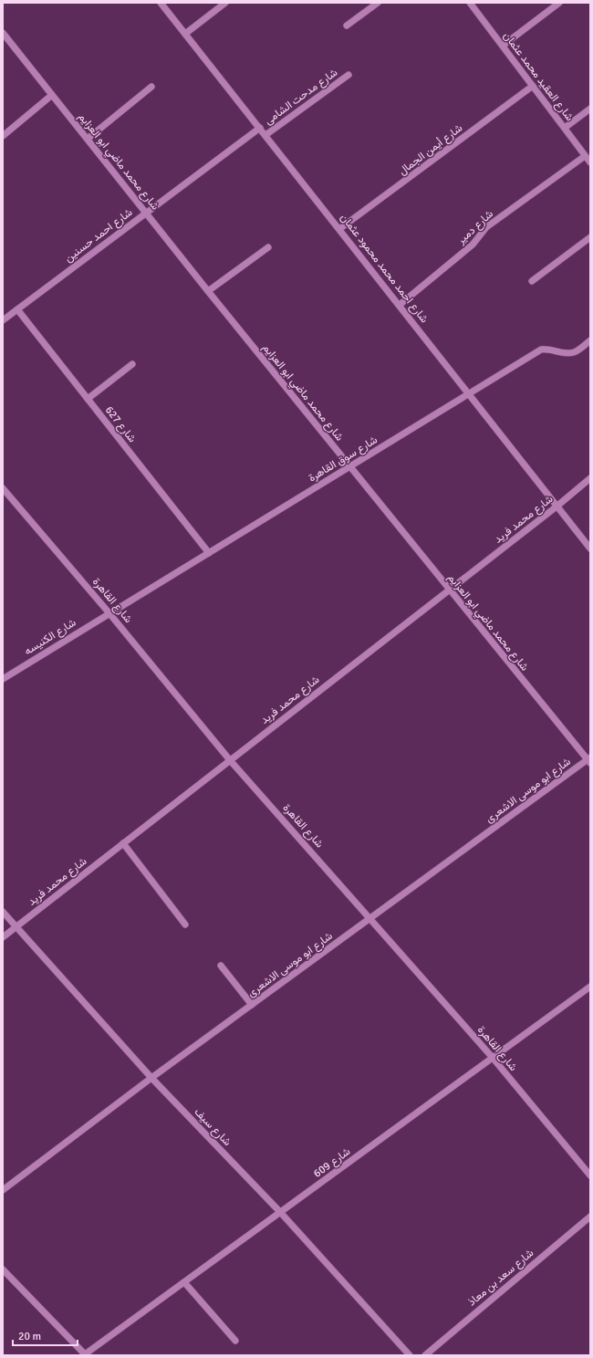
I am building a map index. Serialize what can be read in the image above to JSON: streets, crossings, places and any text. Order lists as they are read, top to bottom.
{
  "streets": {
    "street": [
      "شارع العقيد محمد عثمان",
      "شارع مدحت الشامى",
      "شارع أيمن الجمال",
      "شارع محمد ماضي ابو العزايم",
      "شارع دمير",
      "شارع احمد حسنين",
      "شارع احمد محمد محمود عثمان",
      "شارع 627",
      "شارع سوق القاهرة",
      "شارع محمد فريد",
      "شارع القاهرة",
      "شارع الكنيسه",
      "شارع ابو موسى الاشعرى",
      "شارع سيف",
      "شارع 609",
      "شارع سعد بن معاذ"
    ]
  },
  "crossings": [
    ["شارع العقيد محمد عثمان", "شارع أيمن الجمال"],
    ["شارع العقيد محمد عثمان", "شارع دمير"],
    ["شارع مدحت الشامى", "شارع احمد محمد محمود عثمان"],
    ["شارع أيمن الجمال", "شارع احمد محمد محمود عثمان"],
    ["شارع محمد ماضي ابو العزايم", "شارع احمد حسنين"],
    ["شارع محمد ماضي ابو العزايم", "شارع سوق القاهرة"],
    ["شارع محمد ماضي ابو العزايم", "شارع محمد فريد"],
    ["شارع محمد ماضي ابو العزايم", "شارع ابو موسى الاشعرى"],
    ["شارع دمير", "شارع احمد محمد محمود عثمان"],
    ["شارع احمد حسنين", "شارع احمد محمد محمود عثمان"],
    ["شارع احمد حسنين", "شارع 627"],
    ["شارع احمد محمد محمود عثمان", "شارع سوق القاهرة"],
    ["شارع احمد محمد محمود عثمان", "شارع محمد فريد"],
    ["شارع 627", "شارع سوق القاهرة"],
    ["شارع سوق القاهرة", "شارع القاهرة"],
    ["شارع سوق القاهرة", "شارع الكنيسه"],
    ["شارع محمد فريد", "شارع القاهرة"],
    ["شارع محمد فريد", "شارع سيف"],
    ["شارع القاهرة", "شارع الكنيسه"],
    ["شارع القاهرة", "شارع ابو موسى الاشعرى"],
    ["شارع القاهرة", "شارع 609"],
    ["شارع ابو موسى الاشعرى", "شارع سيف"],
    ["شارع سيف", "شارع 609"]
  ],
  "scale_bar": "20 m"
}
